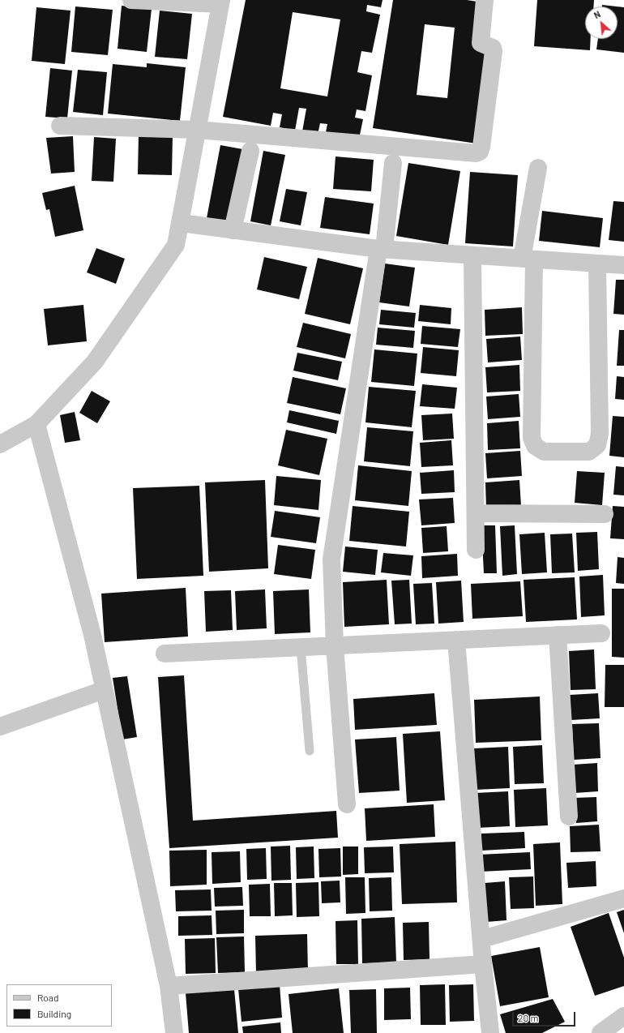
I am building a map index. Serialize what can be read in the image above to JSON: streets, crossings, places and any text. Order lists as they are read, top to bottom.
{
  "legend": ["Road", "Building"],
  "scale_bar": "20 m",
  "north": "top left"
}
